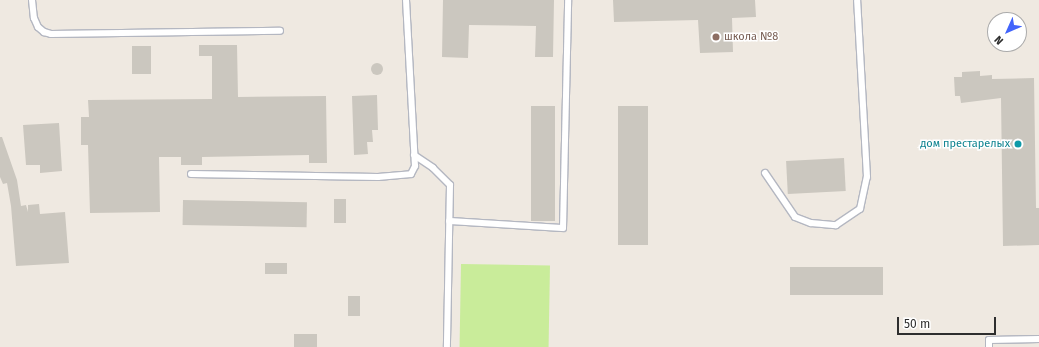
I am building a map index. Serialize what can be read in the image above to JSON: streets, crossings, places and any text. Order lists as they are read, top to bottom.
{
  "places": ["школа №8", "дом престарелых"],
  "scale_bar": "50 m",
  "north": "bottom left"
}
